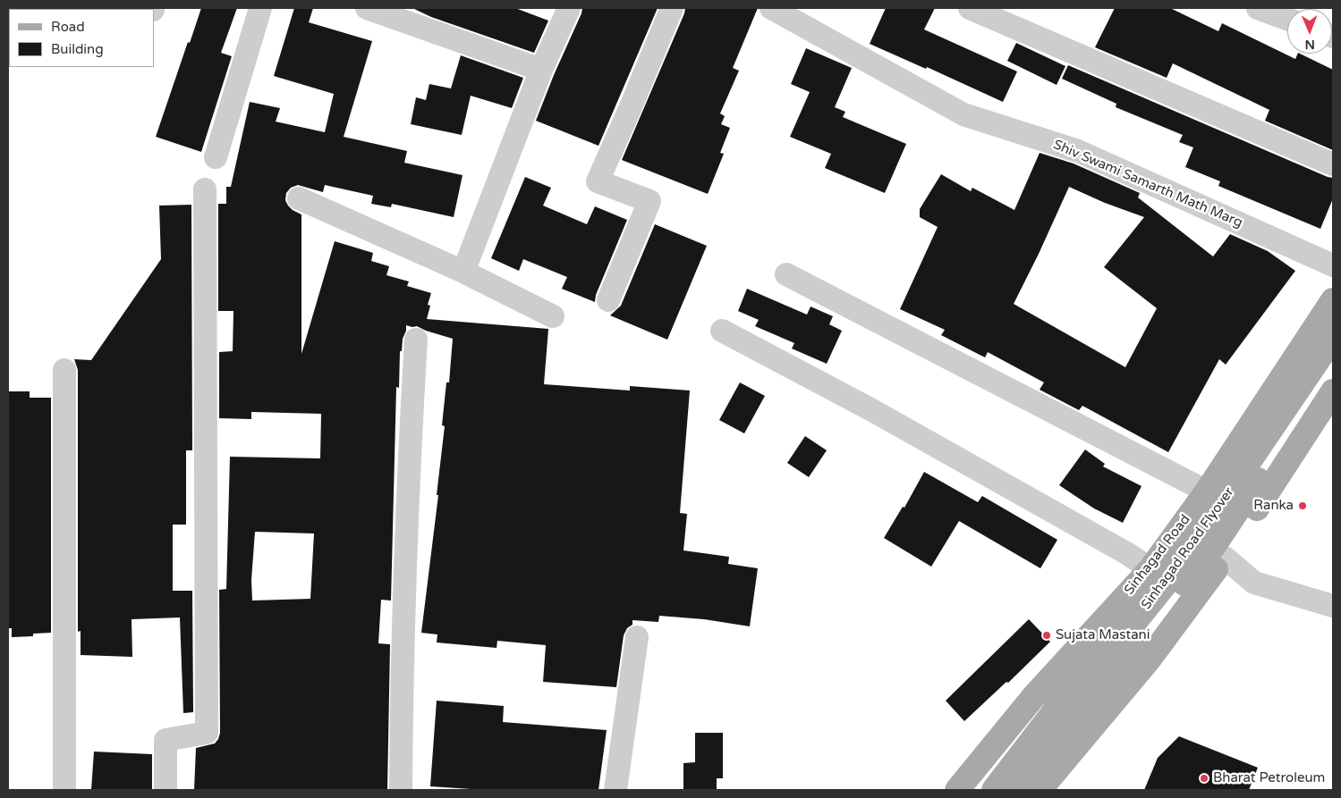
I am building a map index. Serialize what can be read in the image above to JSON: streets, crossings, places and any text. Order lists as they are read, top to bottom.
{
  "streets": {
    "main road": ["Sinhagad Road Flyover", "Sinhagad Road"],
    "street": ["Shiv Swami Samarth Math Marg"]
  },
  "places": ["Ranka", "Sujata Mastani", "Bharat Petroleum"],
  "legend": ["Road", "Building"],
  "north": "bottom"
}
